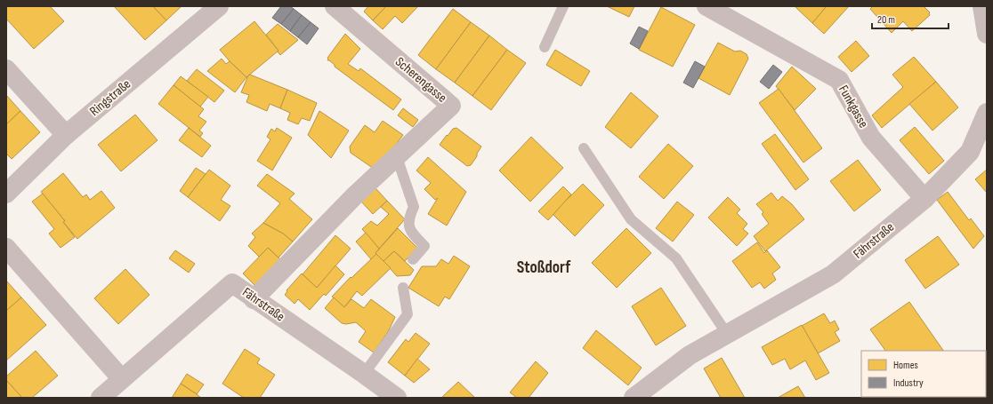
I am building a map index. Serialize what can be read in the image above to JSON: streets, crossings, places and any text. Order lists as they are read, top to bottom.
{
  "streets": {
    "street": [
      "Scherengasse",
      "Ringstraße",
      "Funkgasse",
      "Fährstraße"
    ]
  },
  "crossings": [
    ["Scherengasse", "Fährstraße"],
    ["Funkgasse", "Fährstraße"]
  ],
  "districts": ["Stoßdorf"],
  "legend": ["Homes", "Industry"],
  "scale_bar": "20 m"
}
